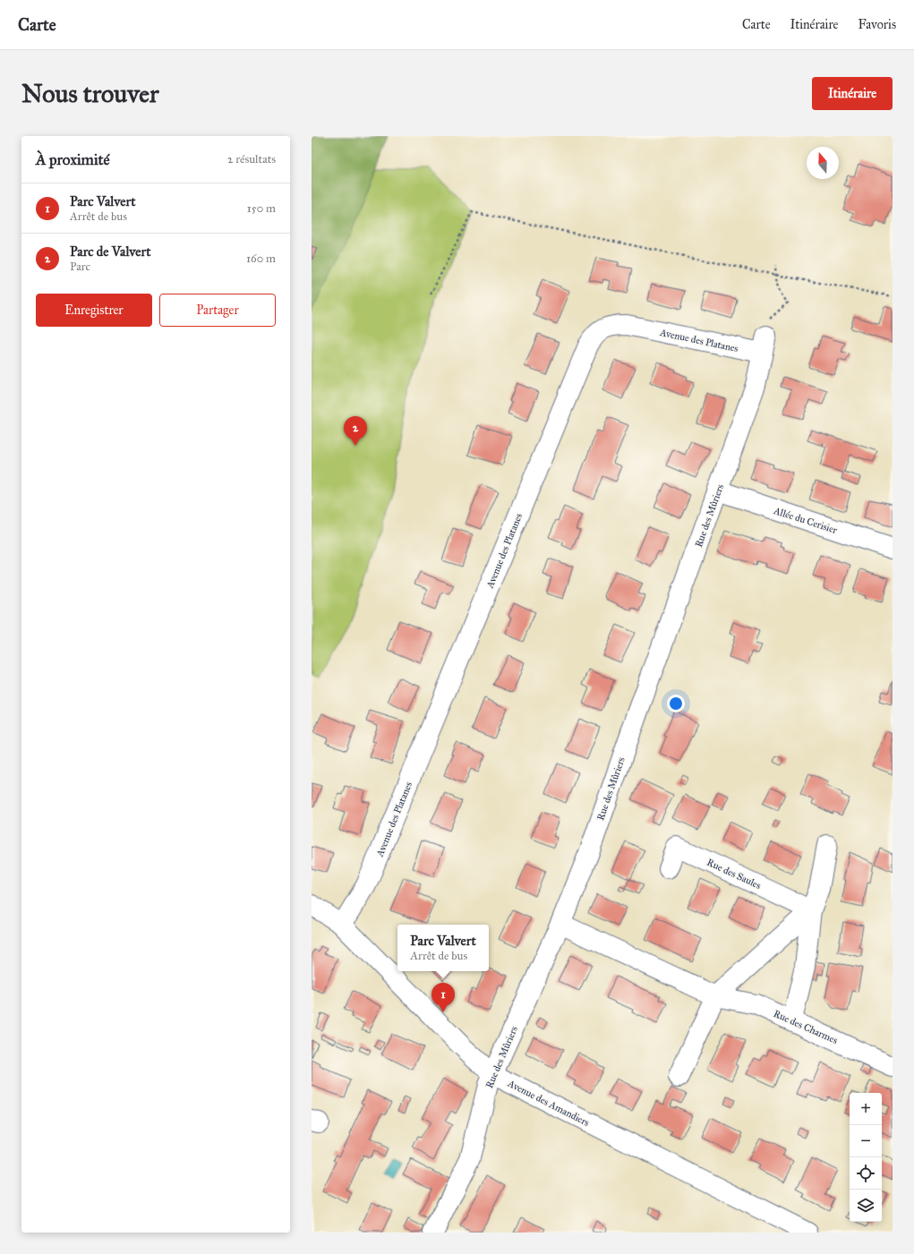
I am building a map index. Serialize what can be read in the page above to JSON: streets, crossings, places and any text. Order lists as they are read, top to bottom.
{
  "streets": {
    "street": [
      "Avenue des Platanes",
      "Rue des Mûriers",
      "Allée du Cerisier",
      "Rue des Saules",
      "Rue des Charmes",
      "Avenue des Amandiers"
    ]
  },
  "crossings": [
    ["Avenue des Platanes", "Rue des Mûriers"],
    ["Avenue des Platanes", "Avenue des Amandiers"],
    ["Rue des Mûriers", "Allée du Cerisier"],
    ["Rue des Mûriers", "Rue des Charmes"],
    ["Rue des Mûriers", "Avenue des Amandiers"]
  ],
  "north": "top",
  "page": {
    "header": "Carte",
    "nav": ["Carte", "Itinéraire", "Favoris"],
    "buttons": [
      "Itinéraire",
      ["Enregistrer", "Partager"]
    ],
    "title": "Nous trouver",
    "heading": ["À proximité", "2 résultats"],
    "list": [
      {
        "mark": "1",
        "name": "Parc Valvert",
        "note": "Arrêt de bus",
        "value": "150 m"
      },
      {
        "mark": "2",
        "name": "Parc de Valvert",
        "note": "Parc",
        "value": "160 m"
      }
    ],
    "pins": ["2", "1"],
    "popup": ["Parc Valvert", "Arrêt de bus"],
    "map_buttons": ["+", "−"]
  }
}
